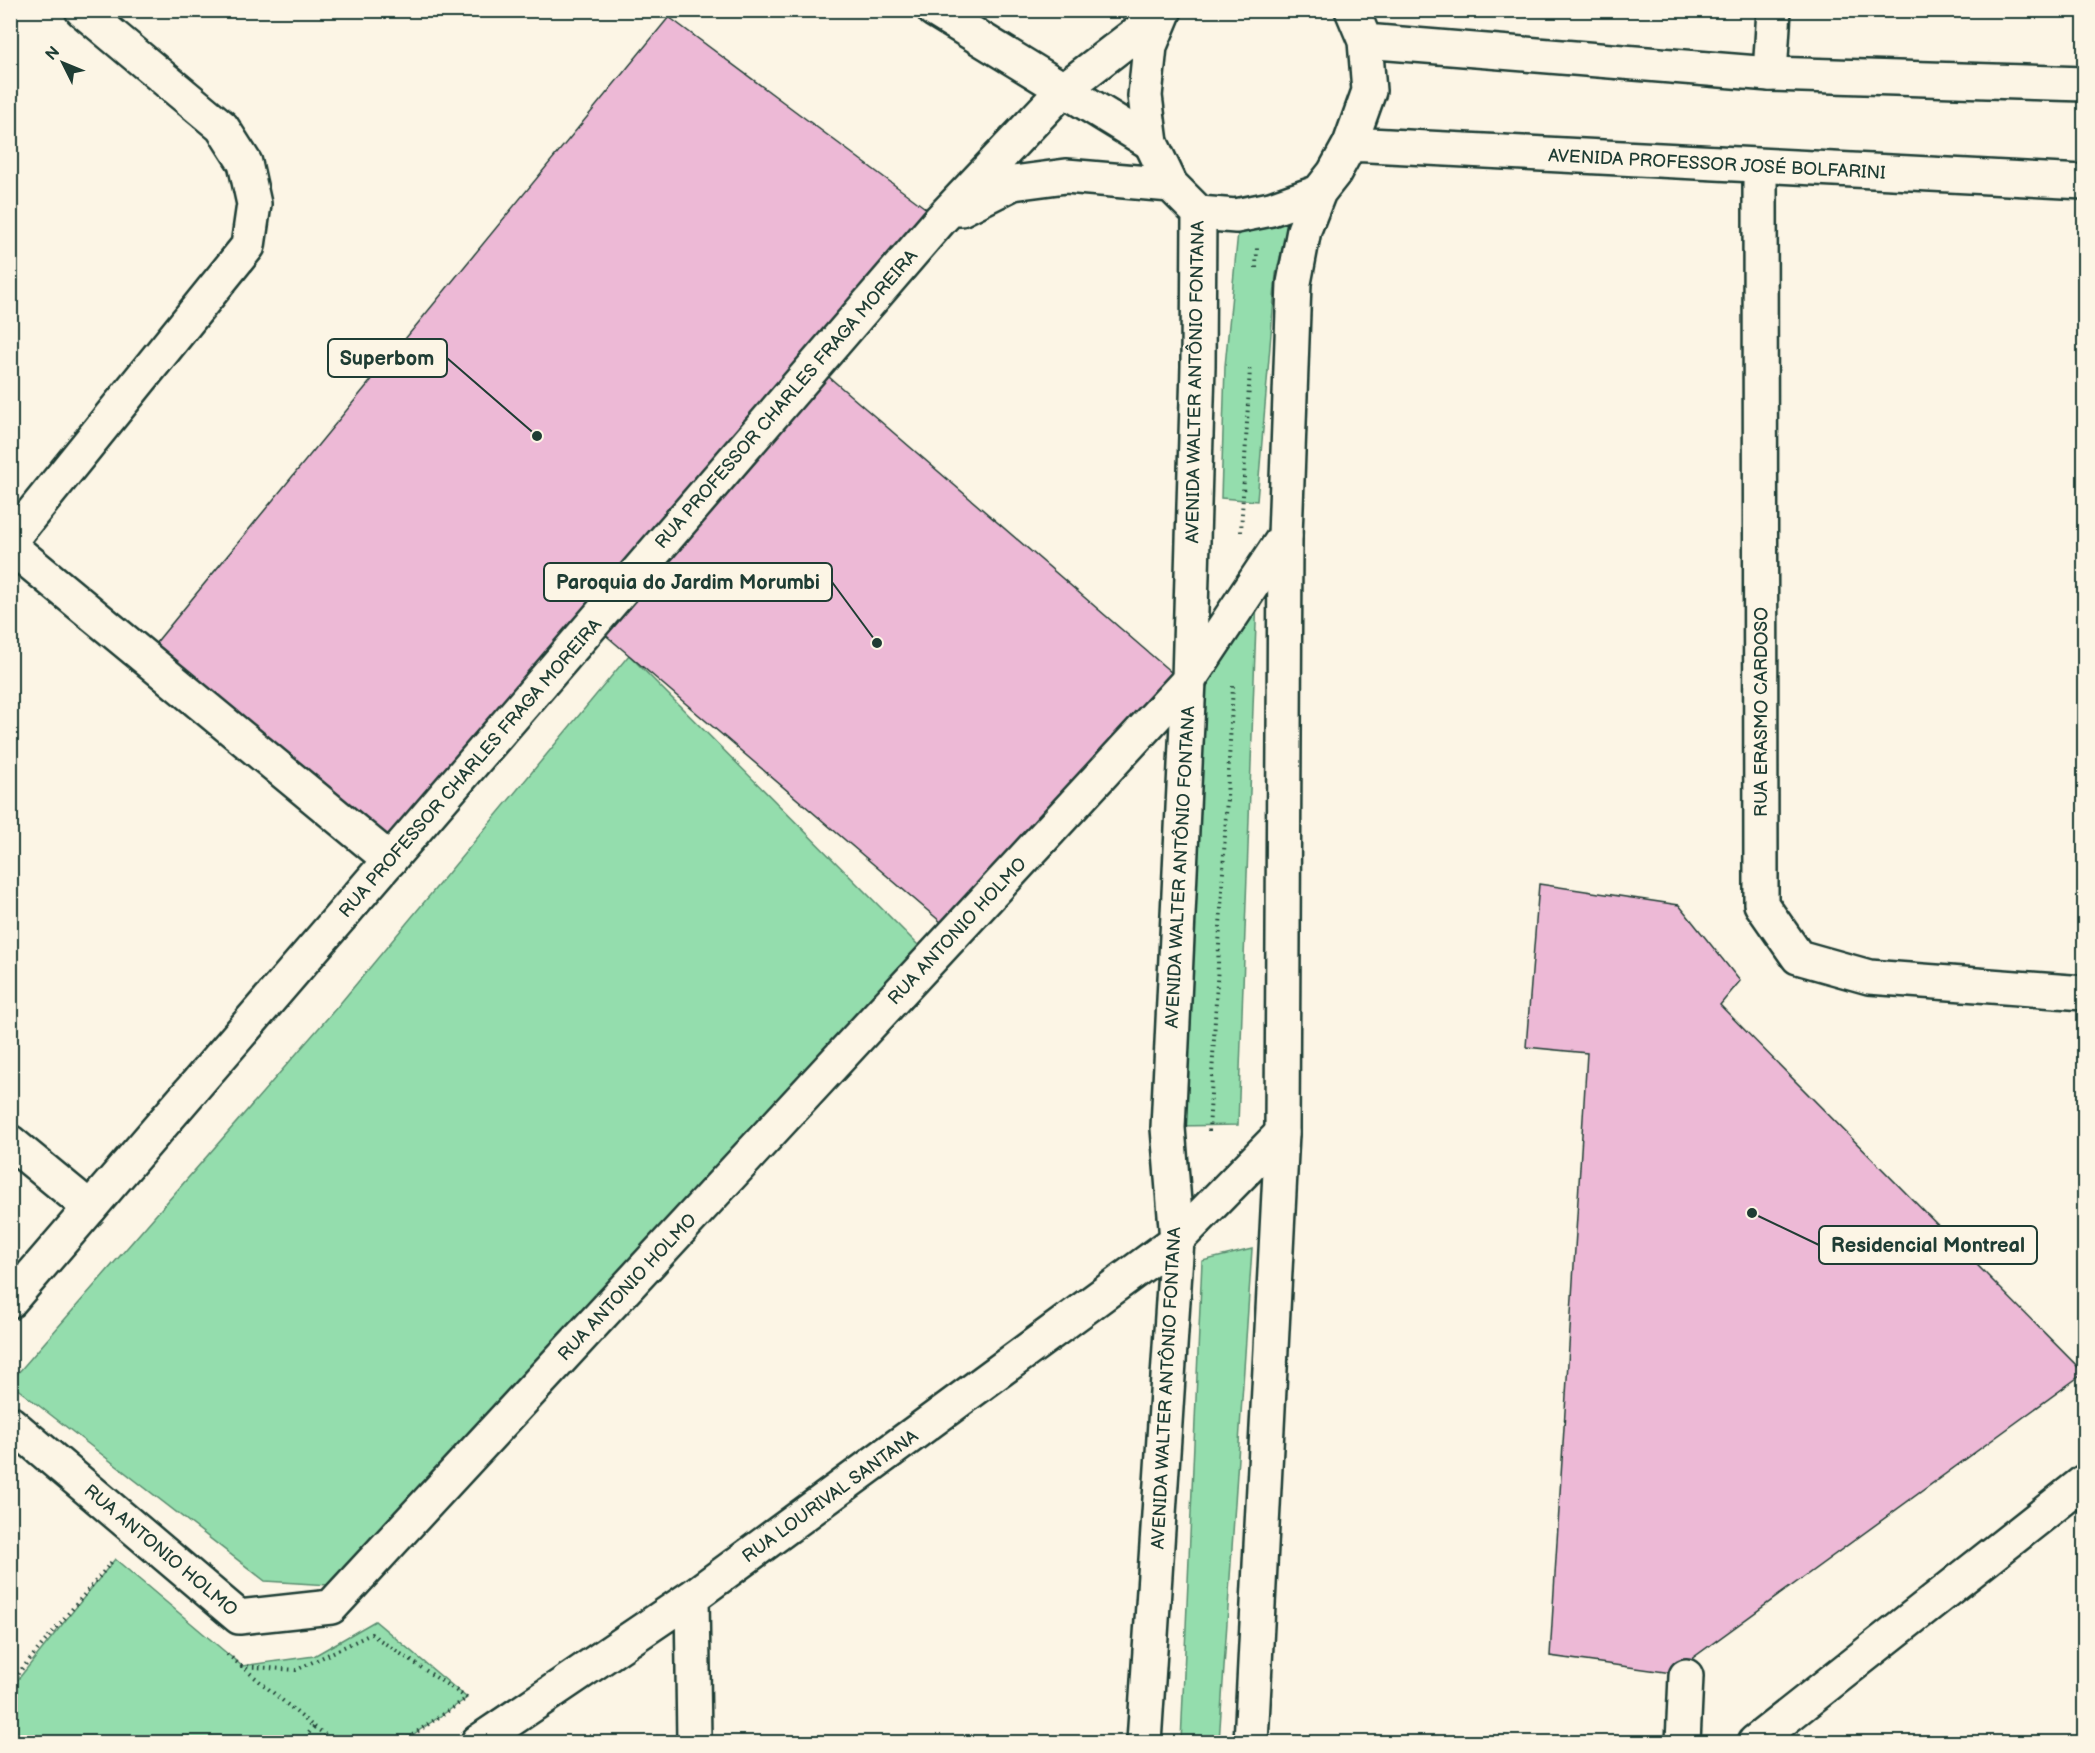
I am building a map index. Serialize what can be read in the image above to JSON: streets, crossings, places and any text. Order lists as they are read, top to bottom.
{
  "streets": {
    "street": [
      "AVENIDA PROFESSOR JOSÉ BOLFARINI",
      "AVENIDA WALTER ANTÔNIO FONTANA",
      "RUA PROFESSOR CHARLES FRAGA MOREIRA",
      "RUA ERASMO CARDOSO",
      "RUA ANTONIO HOLMO",
      "RUA LOURIVAL SANTANA"
    ]
  },
  "crossings": [
    ["AVENIDA PROFESSOR JOSÉ BOLFARINI", "RUA ERASMO CARDOSO"],
    ["AVENIDA WALTER ANTÔNIO FONTANA", "RUA PROFESSOR CHARLES FRAGA MOREIRA"],
    ["AVENIDA WALTER ANTÔNIO FONTANA", "RUA ANTONIO HOLMO"],
    ["AVENIDA WALTER ANTÔNIO FONTANA", "RUA LOURIVAL SANTANA"]
  ],
  "places": ["Superbom", "Paroquia do Jardim Morumbi", "Residencial Montreal"],
  "north": "top left"
}
